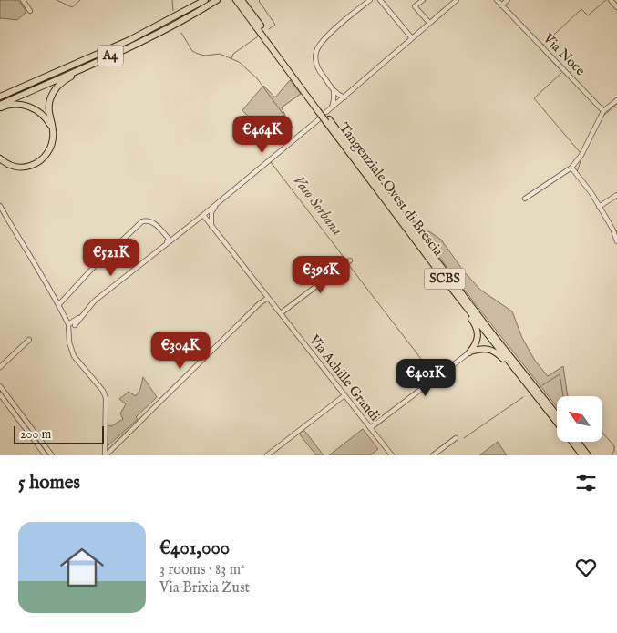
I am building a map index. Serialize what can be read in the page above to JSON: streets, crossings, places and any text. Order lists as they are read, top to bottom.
{
  "streets": {
    "highway": ["A4", "Tangenziale Ovest di Brescia", "SCBS"],
    "street": ["Via Noce", "Via Achille Grandi"]
  },
  "water": ["Vaso Sorbana"],
  "scale_bar": "200 m",
  "north": "top left",
  "page": {
    "price": [
      "€464K",
      "€521K",
      "€396K",
      "€304K",
      "€401K"
    ],
    "scale": "200 m",
    "heading": "5 homes",
    "list": [
      {
        "name": "€401,000",
        "note": "3 rooms · 83 m² · Via Brixia Zust"
      }
    ]
  }
}
